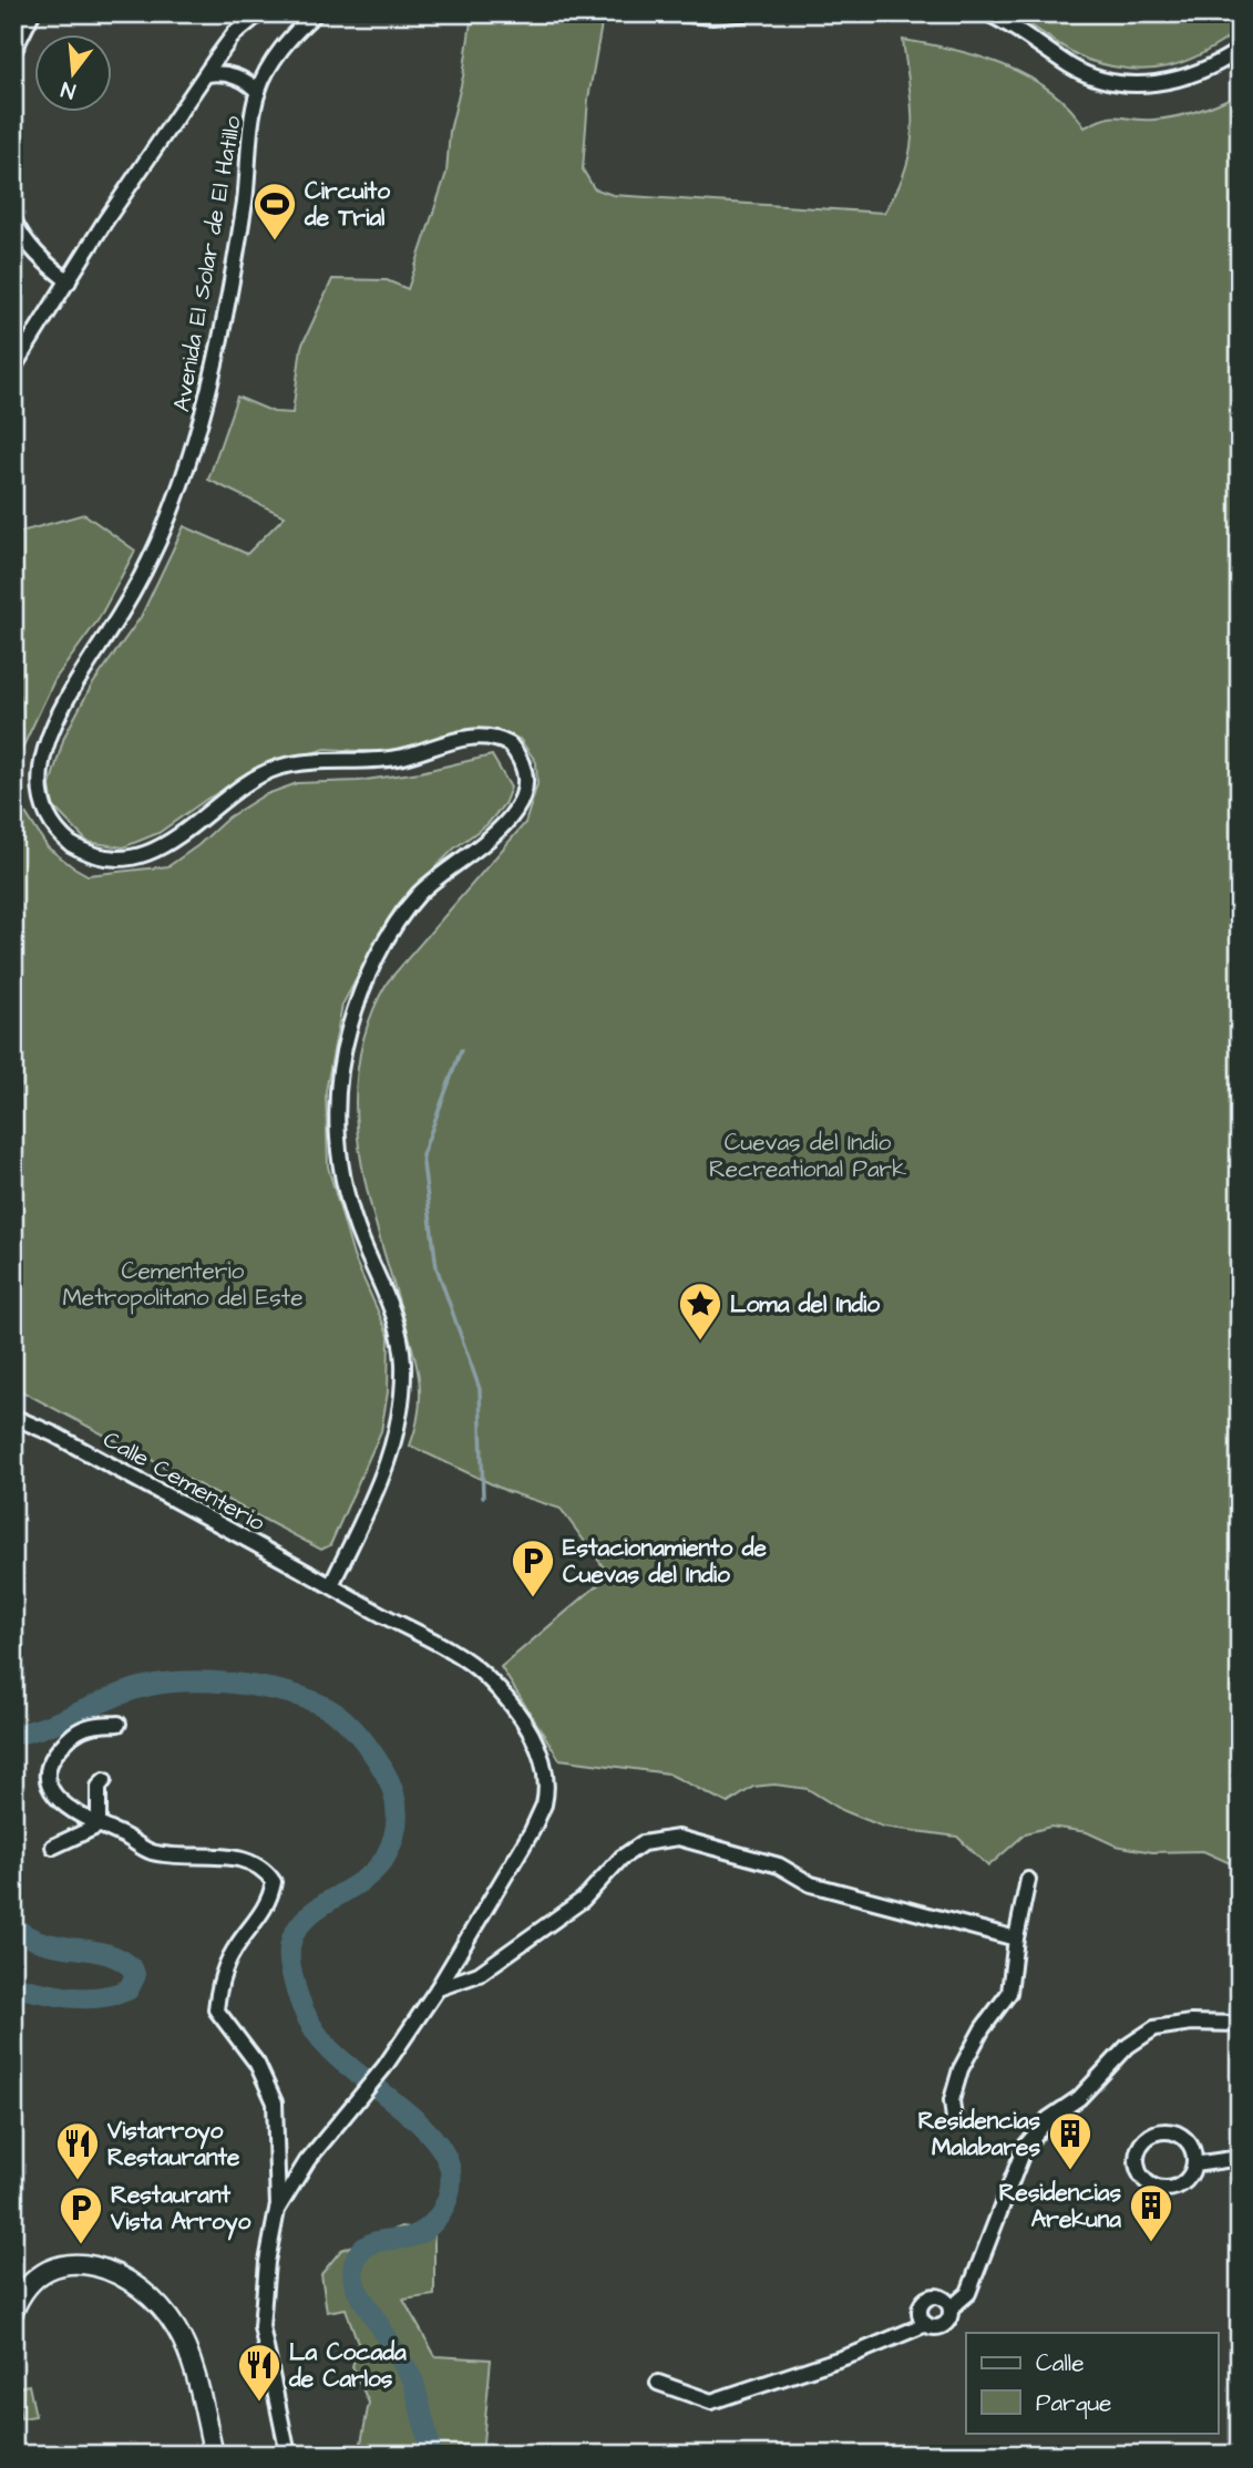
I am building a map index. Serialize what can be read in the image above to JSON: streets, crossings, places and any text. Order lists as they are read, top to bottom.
{
  "streets": {
    "street": ["Avenida El Solar de El Hatillo", "Calle Cementerio"]
  },
  "crossings": [
    ["Avenida El Solar de El Hatillo", "Calle Cementerio"]
  ],
  "parks": ["Cuevas del Indio Recreational Park", "Cementerio Metropolitano del Este"],
  "places": {
    "sports": ["Circuito de Trial"],
    "place": ["Loma del Indio"],
    "parking": ["Estacionamiento de Cuevas del Indio", "Restaurant Vista Arroyo"],
    "building": ["Residencias Malabares", "Residencias Arekuna"],
    "restaurant": ["Vistarroyo Restaurante", "La Cocada de Carlos"]
  },
  "legend": ["Calle", "Parque"],
  "north": "bottom"
}
